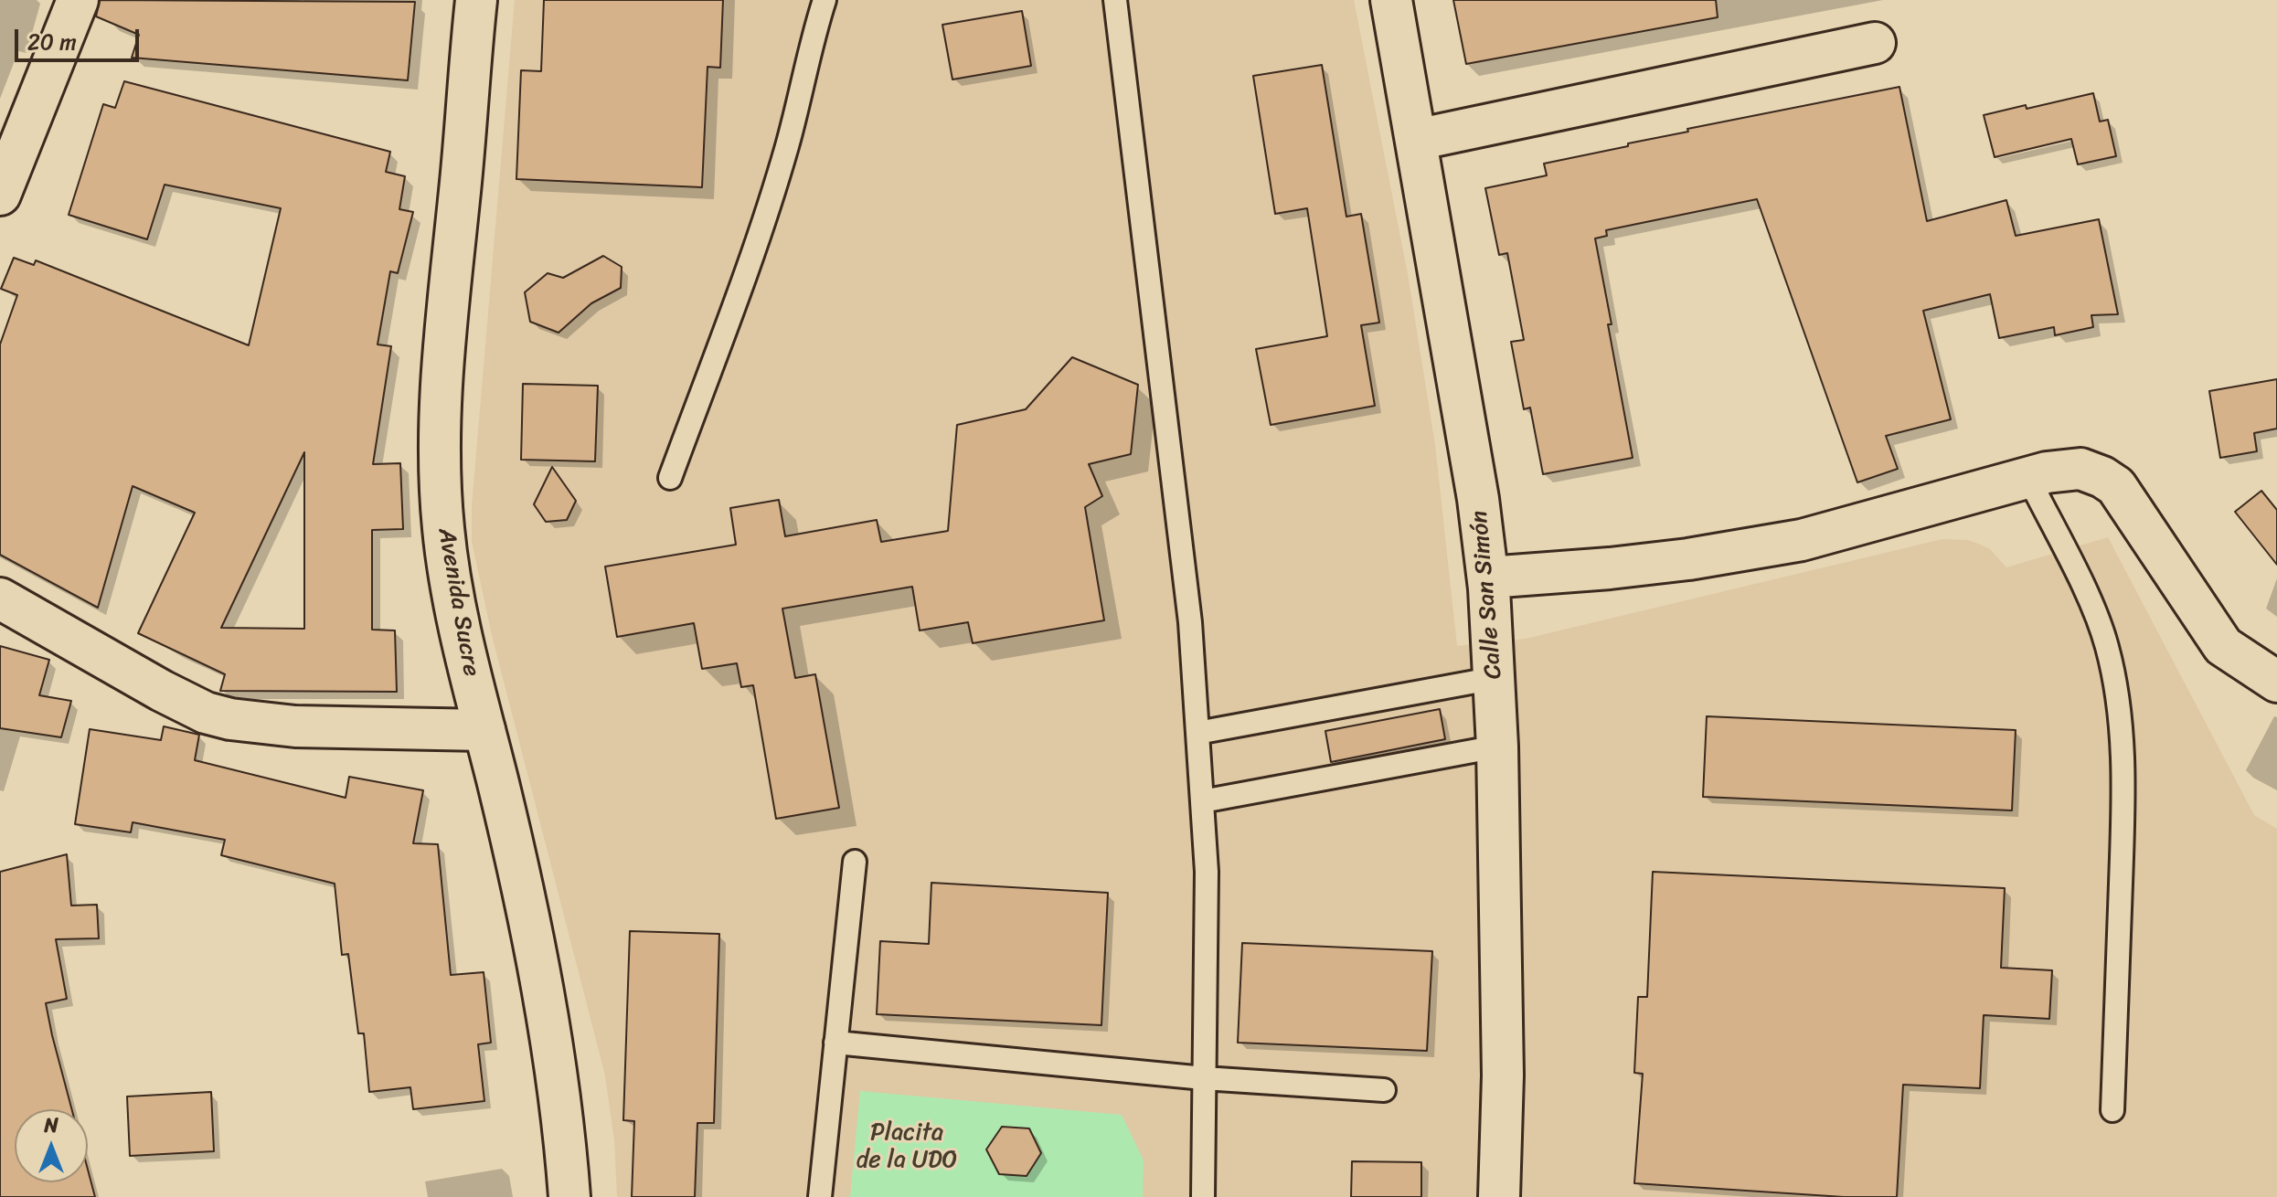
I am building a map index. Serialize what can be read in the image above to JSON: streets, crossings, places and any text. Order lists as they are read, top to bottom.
{
  "streets": {
    "street": ["Calle San Simón", "Avenida Sucre"]
  },
  "parks": ["Placita de la UDO"],
  "scale_bar": "20 m",
  "north": "top"
}
